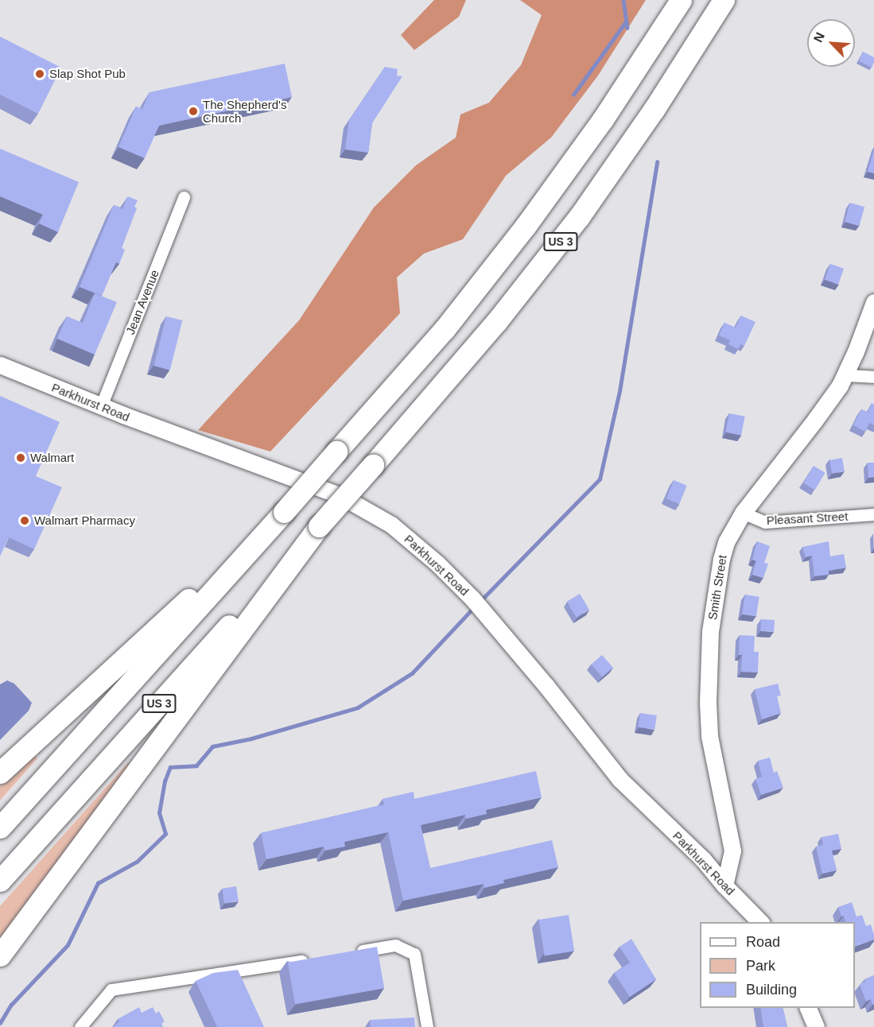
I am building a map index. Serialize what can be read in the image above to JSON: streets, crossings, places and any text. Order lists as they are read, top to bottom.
{
  "streets": {
    "highway": ["US 3"],
    "street": [
      "Jean Avenue",
      "Parkhurst Road",
      "Pleasant Street",
      "Smith Street"
    ]
  },
  "crossings": [
    ["Jean Avenue", "Parkhurst Road"],
    ["Parkhurst Road", "Smith Street"],
    ["Pleasant Street", "Smith Street"]
  ],
  "places": [
    "Slap Shot Pub",
    "The Shepherd's Church",
    "Walmart",
    "Walmart Pharmacy"
  ],
  "legend": ["Road", "Park", "Building"],
  "north": "top left"
}
